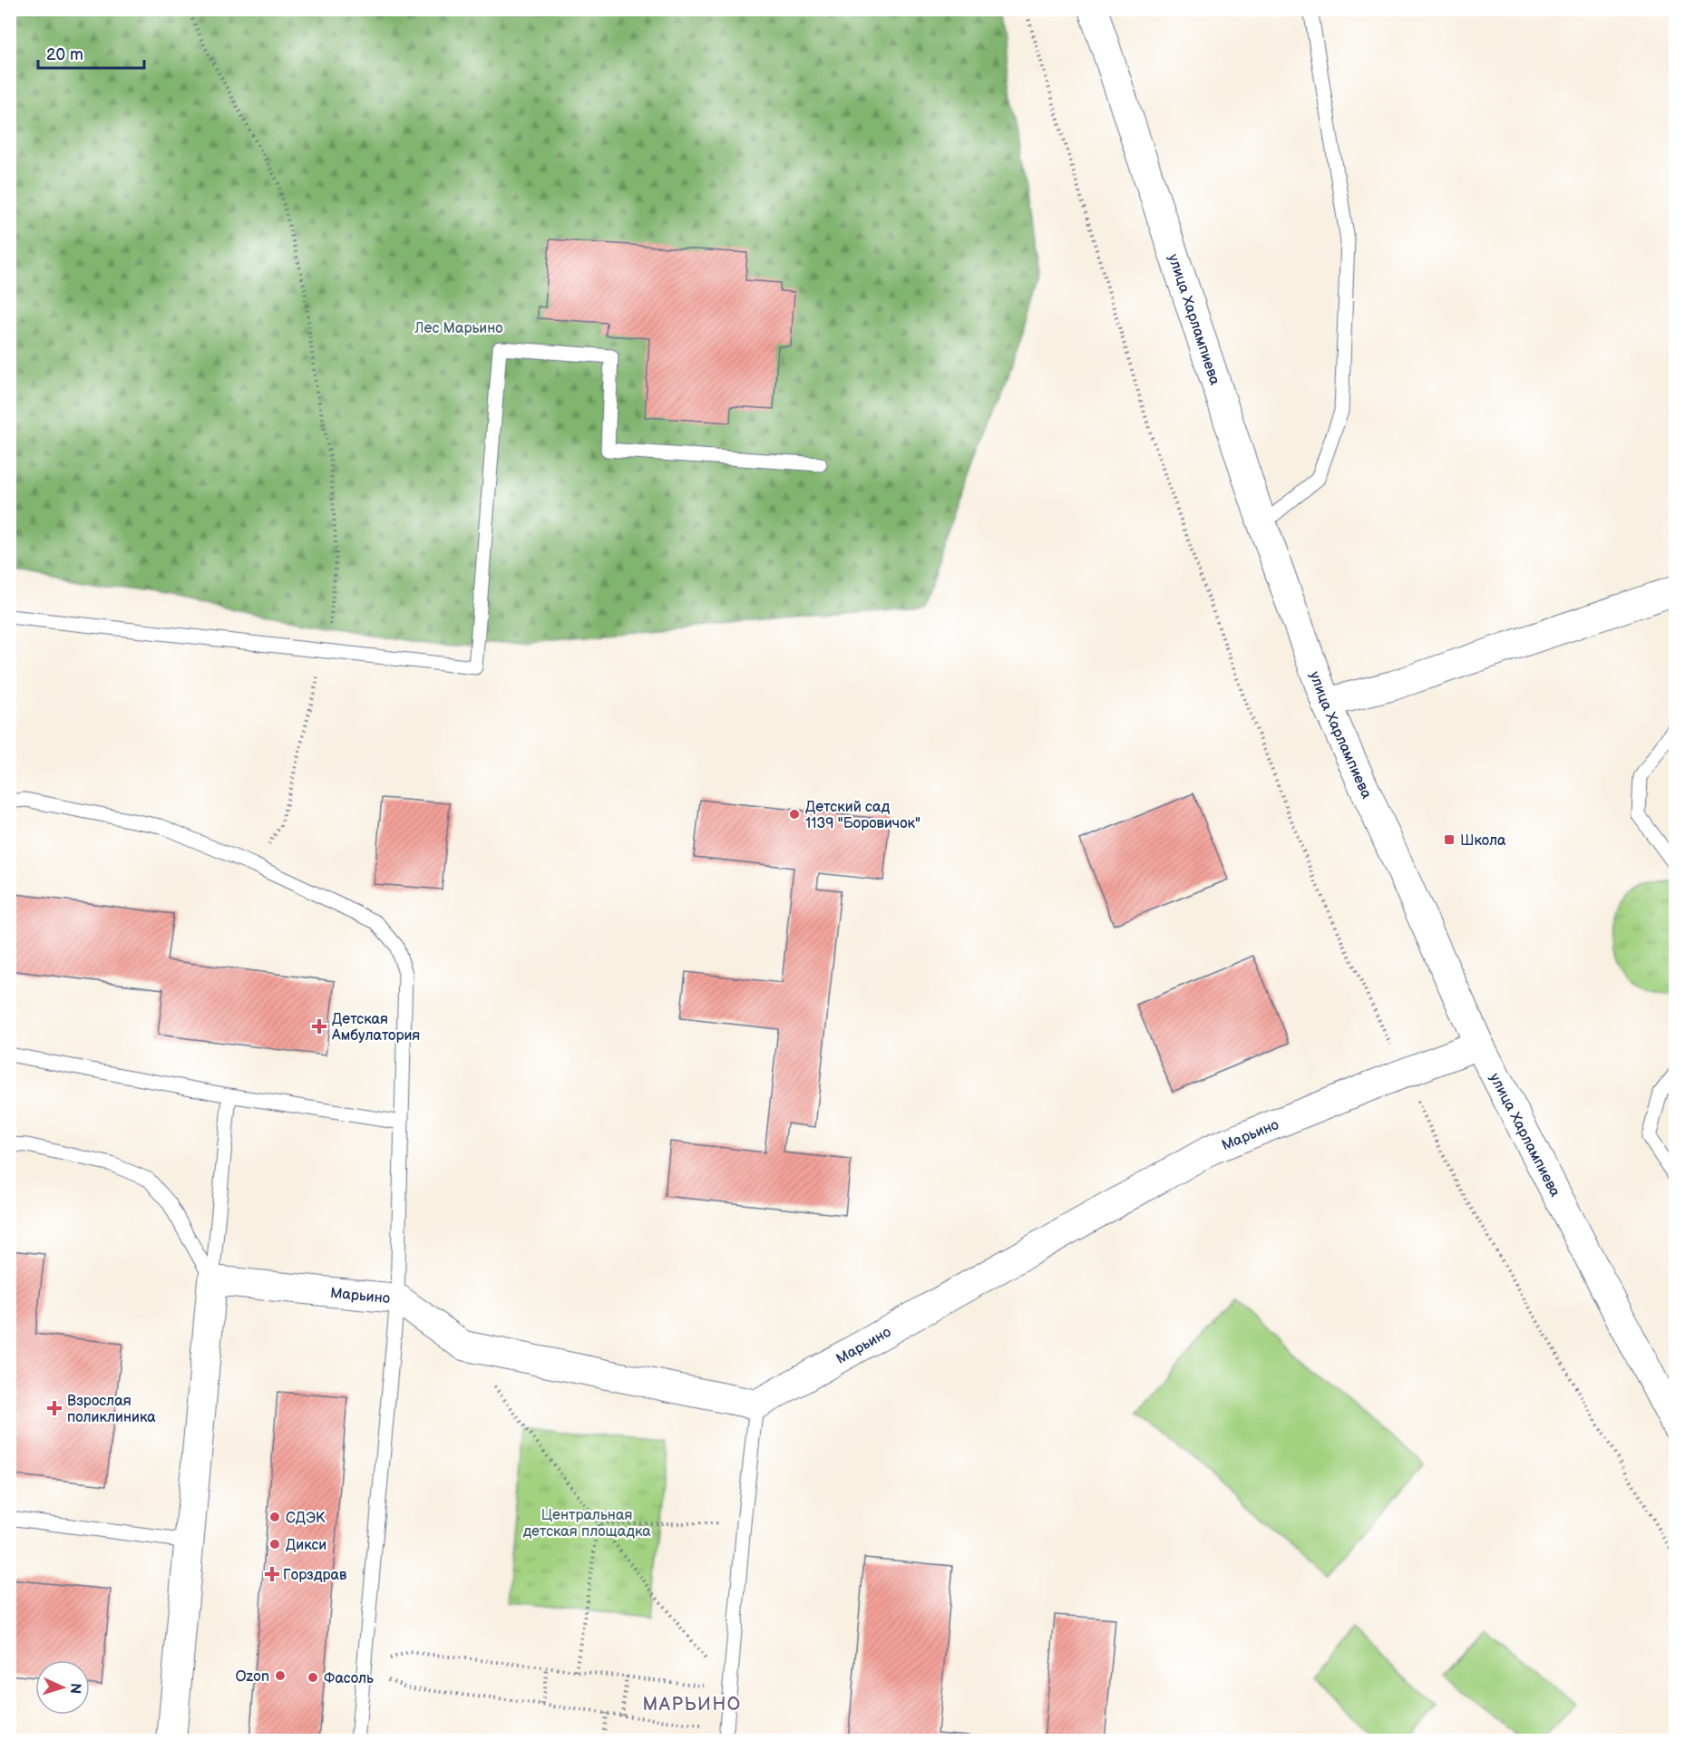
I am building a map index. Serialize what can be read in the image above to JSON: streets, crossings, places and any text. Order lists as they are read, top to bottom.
{
  "streets": {
    "street": ["улица Харлампиева", "Марьино"]
  },
  "crossings": [
    ["улица Харлампиева", "Марьино"]
  ],
  "districts": ["МАРЬИНО"],
  "parks": ["Лес Марьино", "Центральная детская площадка"],
  "places": {
    "other": [
      "Детский сад 1139 \"Боровичок\"",
      "СДЭК",
      "Дикси",
      "Ozon",
      "Фасоль"
    ],
    "transit": ["Школа"],
    "health": ["Детская Амбулатория", "Взрослая поликлиника", "Горздрав"]
  },
  "scale_bar": "20 m",
  "north": "right"
}
